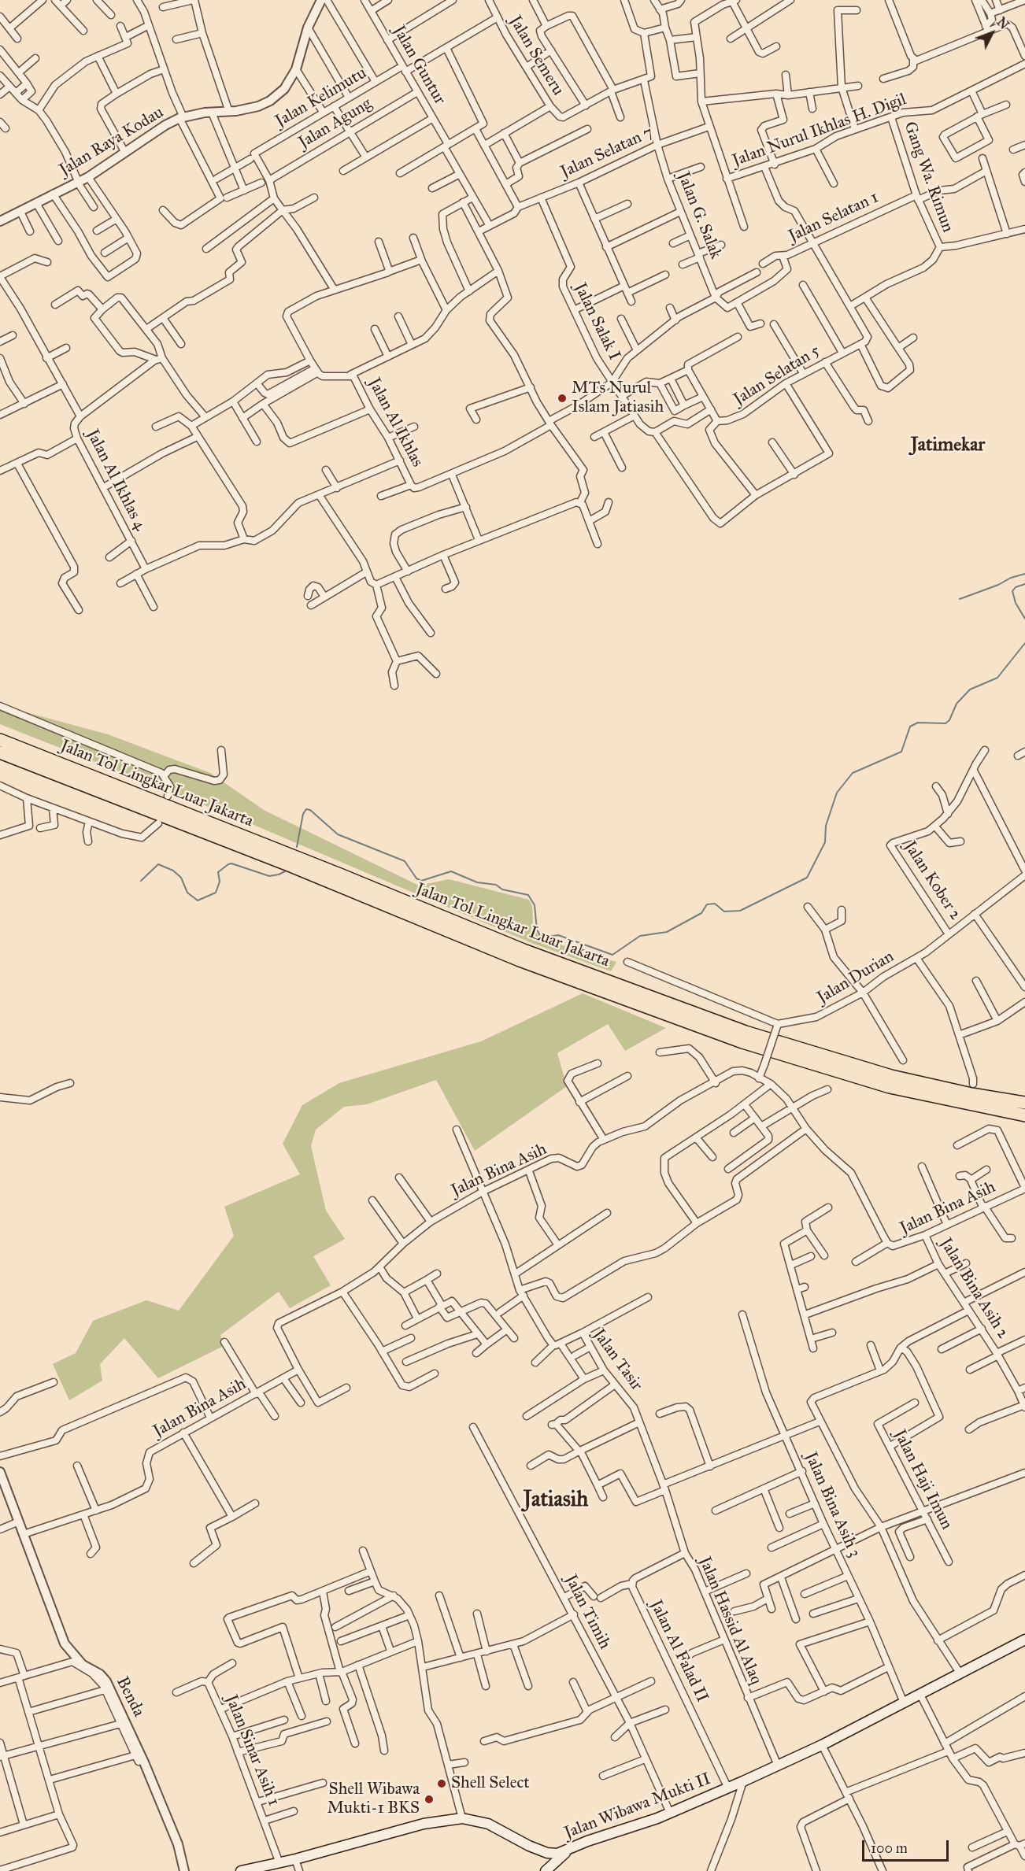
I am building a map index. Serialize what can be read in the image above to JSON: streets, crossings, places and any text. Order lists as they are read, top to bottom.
{
  "streets": {
    "highway": ["Jalan Tol Lingkar Luar Jakarta"],
    "main road": ["Jalan Wibawa Mukti II"],
    "street": [
      "Jalan Semeru",
      "Jalan Guntur",
      "Jalan Kelimutu",
      "Jalan Agung",
      "Jalan Nurul Ikhlas H. Digil",
      "Jalan Raya Kodau",
      "Jalan Selatan 7",
      "Gang Wa. Rimun",
      "Jalan G. Salak",
      "Jalan Selatan 1",
      "Jalan Salak I",
      "Jalan Selatan 5",
      "Jalan Al Ikhlas",
      "Jalan Al Ikhlas 4",
      "Jalan Kober 2",
      "Jalan Durian",
      "Jalan Bina Asih",
      "Jalan Bina Asih 2",
      "Jalan Tasir",
      "Jalan Haji Imun",
      "Jalan Bina Asih 3",
      "Jalan Timih",
      "Jalan Hassid Al Alaq",
      "Jalan Al Falad II",
      "Benda",
      "Jalan Sinar Asih 1"
    ]
  },
  "crossings": [
    ["Jalan Semeru", "Jalan Kelimutu"],
    ["Jalan Semeru", "Jalan G. Salak"],
    ["Jalan Guntur", "Jalan Kelimutu"],
    ["Jalan Guntur", "Jalan Agung"],
    ["Jalan Guntur", "Jalan Selatan 7"],
    ["Jalan Nurul Ikhlas H. Digil", "Gang Wa. Rimun"],
    ["Jalan Selatan 7", "Jalan G. Salak"],
    ["Jalan Selatan 7", "Jalan Salak I"],
    ["Gang Wa. Rimun", "Jalan Selatan 1"],
    ["Jalan Salak I", "Jalan Al Ikhlas"],
    ["Jalan Kober 2", "Jalan Durian"],
    ["Jalan Bina Asih", "Jalan Bina Asih 2"],
    ["Jalan Bina Asih", "Benda"],
    ["Jalan Tasir", "Jalan Hassid Al Alaq"],
    ["Jalan Bina Asih 3", "Jalan Wibawa Mukti II"],
    ["Jalan Timih", "Jalan Wibawa Mukti II"],
    ["Jalan Hassid Al Alaq", "Jalan Wibawa Mukti II"],
    ["Jalan Al Falad II", "Jalan Wibawa Mukti II"],
    ["Jalan Sinar Asih 1", "Jalan Wibawa Mukti II"]
  ],
  "districts": ["Jatimekar", "Jatiasih"],
  "places": ["MTs Nurul Islam Jatiasih", "Shell Select", "Shell Wibawa Mukti-1 BKS"],
  "scale_bar": "100 m",
  "north": "top right"
}
